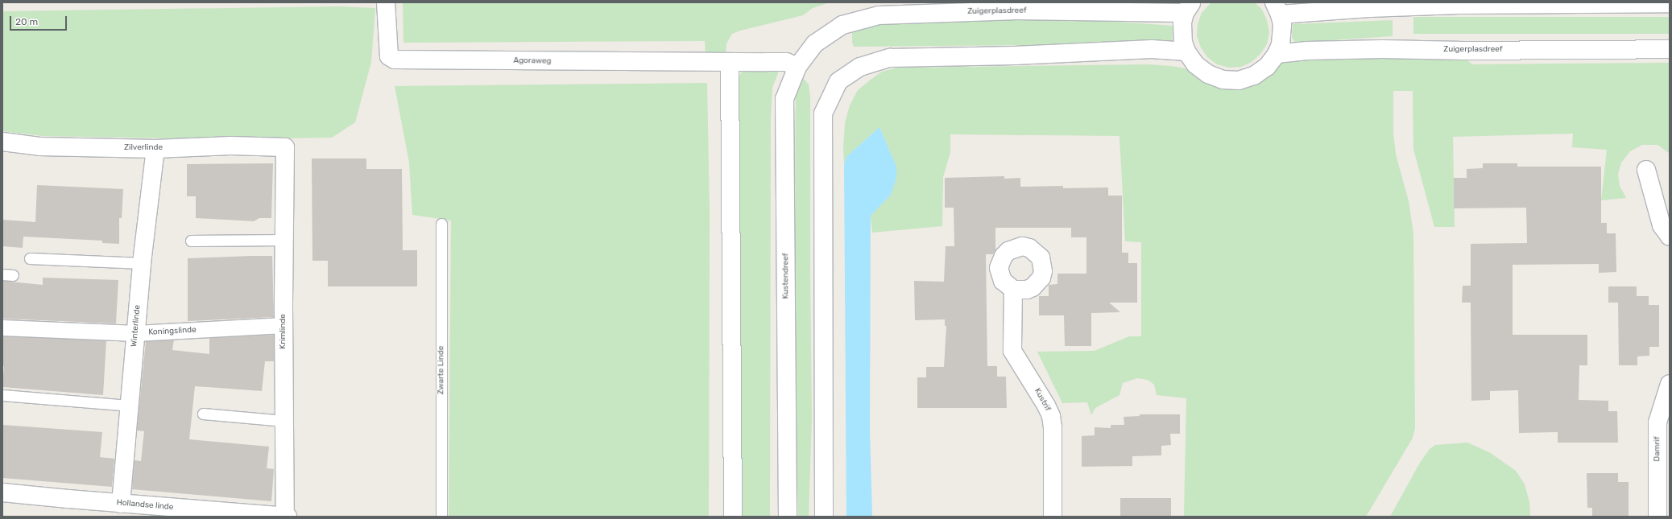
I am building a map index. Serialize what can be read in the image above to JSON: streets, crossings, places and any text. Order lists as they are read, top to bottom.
{
  "streets": {
    "street": [
      "Zuigerplasdreef",
      "Agoraweg",
      "Zilverlinde",
      "Kustendreef",
      "Winterlinde",
      "Koningslinde",
      "Krimlinde",
      "Kustrif",
      "Damrif",
      "Hollandse linde"
    ],
    "lane": ["Zwarte Linde"]
  },
  "crossings": [
    ["Zuigerplasdreef", "Kustendreef"],
    ["Zilverlinde", "Winterlinde"],
    ["Zilverlinde", "Krimlinde"],
    ["Winterlinde", "Koningslinde"],
    ["Winterlinde", "Hollandse linde"],
    ["Koningslinde", "Krimlinde"],
    ["Krimlinde", "Hollandse linde"]
  ],
  "scale_bar": "20 m"
}
